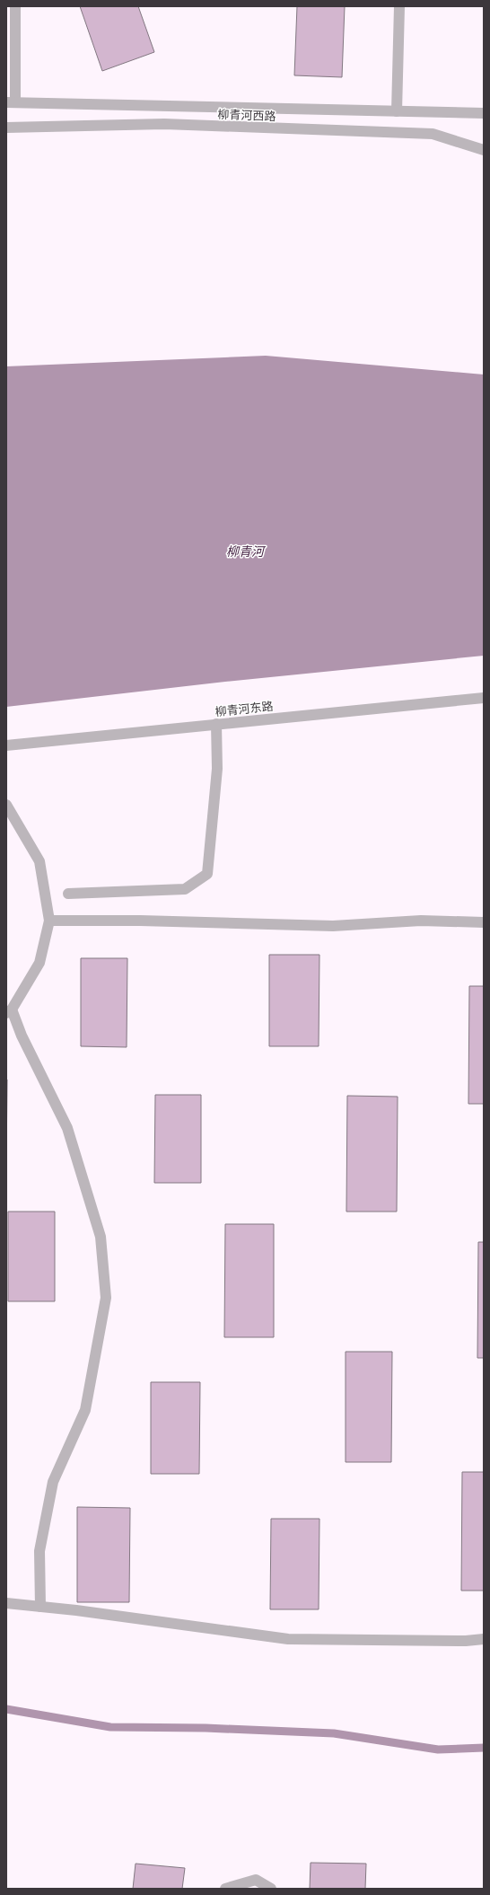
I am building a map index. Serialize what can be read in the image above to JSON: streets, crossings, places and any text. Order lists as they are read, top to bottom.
{
  "streets": {
    "street": ["柳青河西路", "柳青河东路"]
  },
  "water": ["柳青河"]
}
